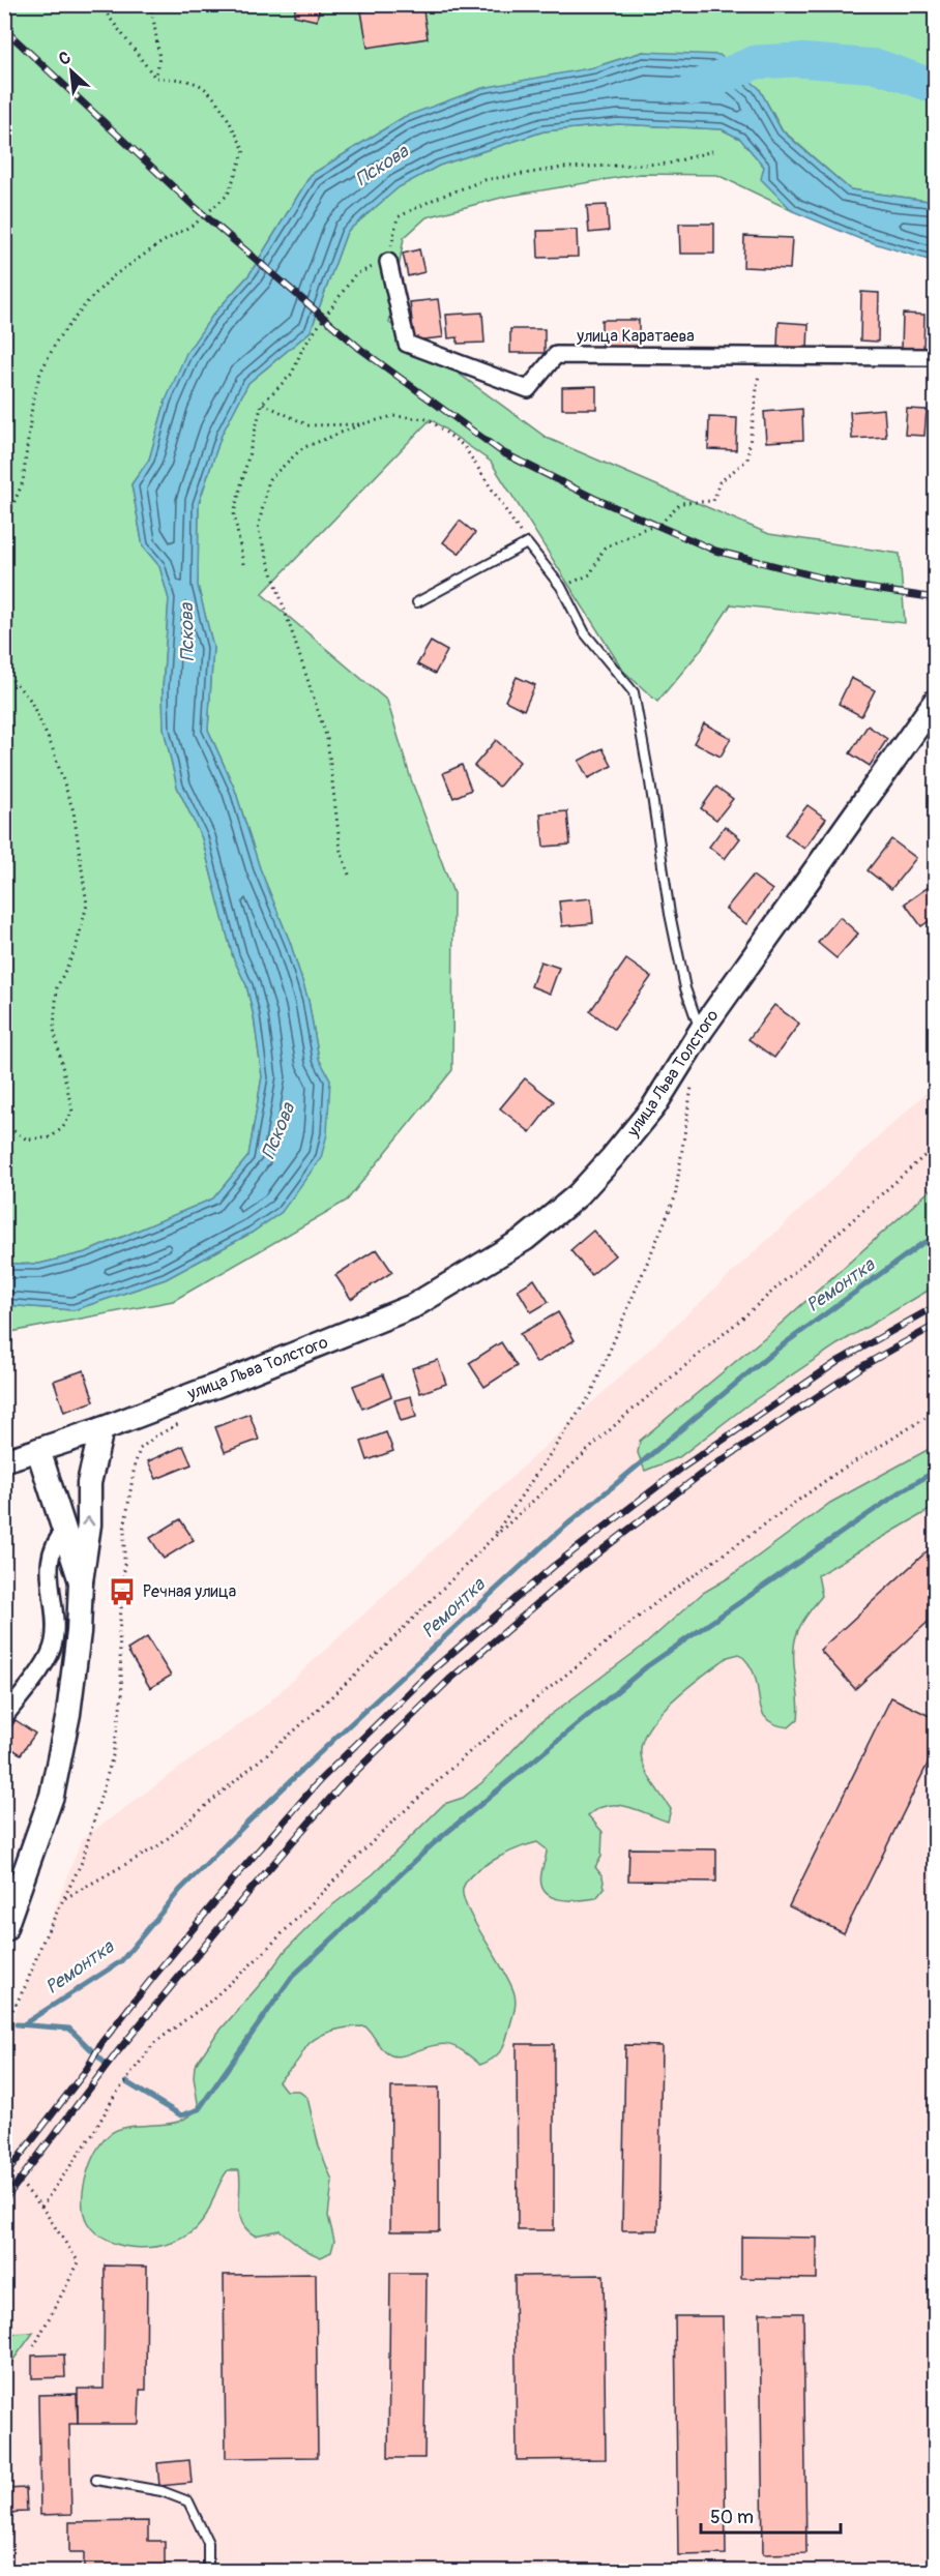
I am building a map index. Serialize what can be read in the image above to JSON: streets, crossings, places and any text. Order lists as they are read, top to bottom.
{
  "streets": {
    "main road": ["улица Льва Толстого"],
    "street": ["улица Каратаева"]
  },
  "water": ["Пскова", "Ремонтка"],
  "places": {
    "bus stop": ["Речная улица"]
  },
  "scale_bar": "50 m",
  "north": "top left"
}
